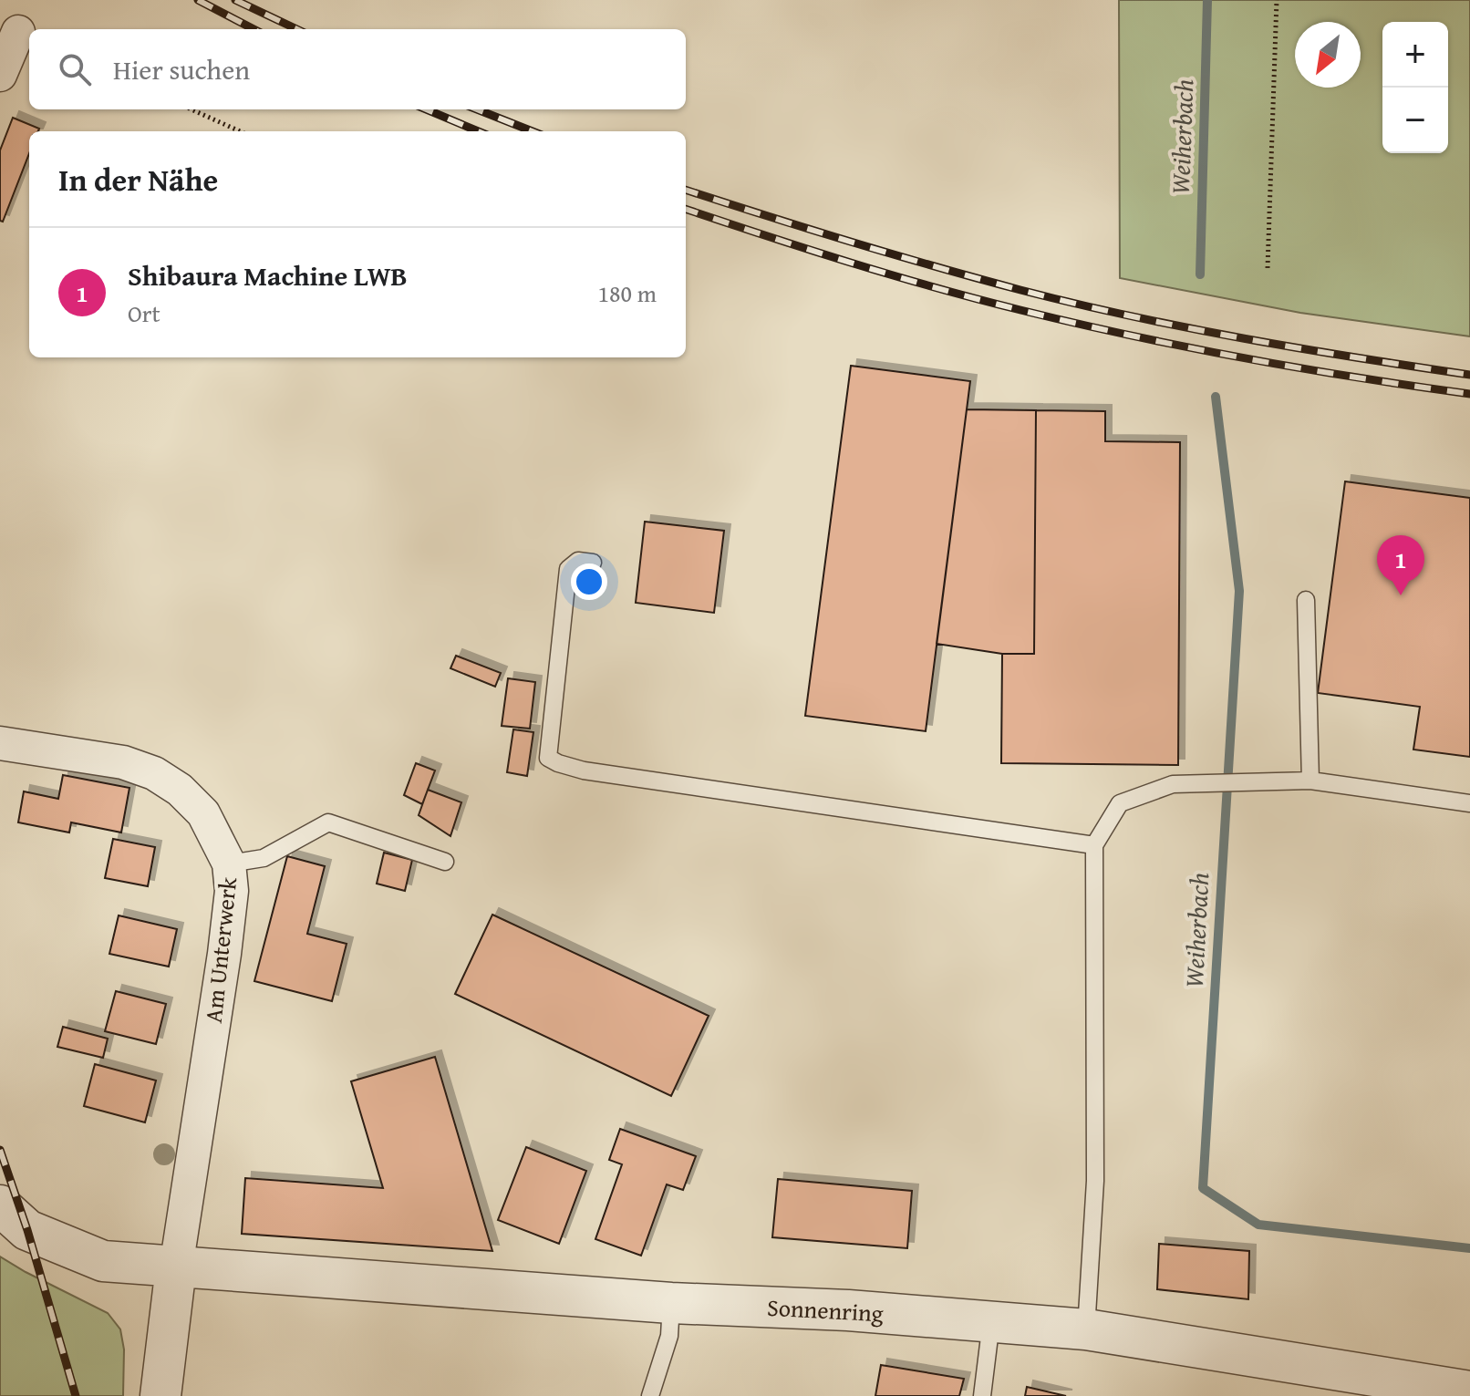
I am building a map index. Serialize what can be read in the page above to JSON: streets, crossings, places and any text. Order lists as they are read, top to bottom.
{
  "streets": {
    "street": ["Am Unterwerk", "Sonnenring"]
  },
  "crossings": [
    ["Am Unterwerk", "Sonnenring"]
  ],
  "water": ["Weiherbach"],
  "north": "bottom left",
  "page": {
    "map_buttons": ["+", "−"],
    "search": "Hier suchen",
    "heading": "In der Nähe",
    "list": [
      {
        "mark": "1",
        "name": "Shibaura Machine LWB",
        "note": "Ort",
        "value": "180 m"
      }
    ],
    "pins": "1"
  }
}
